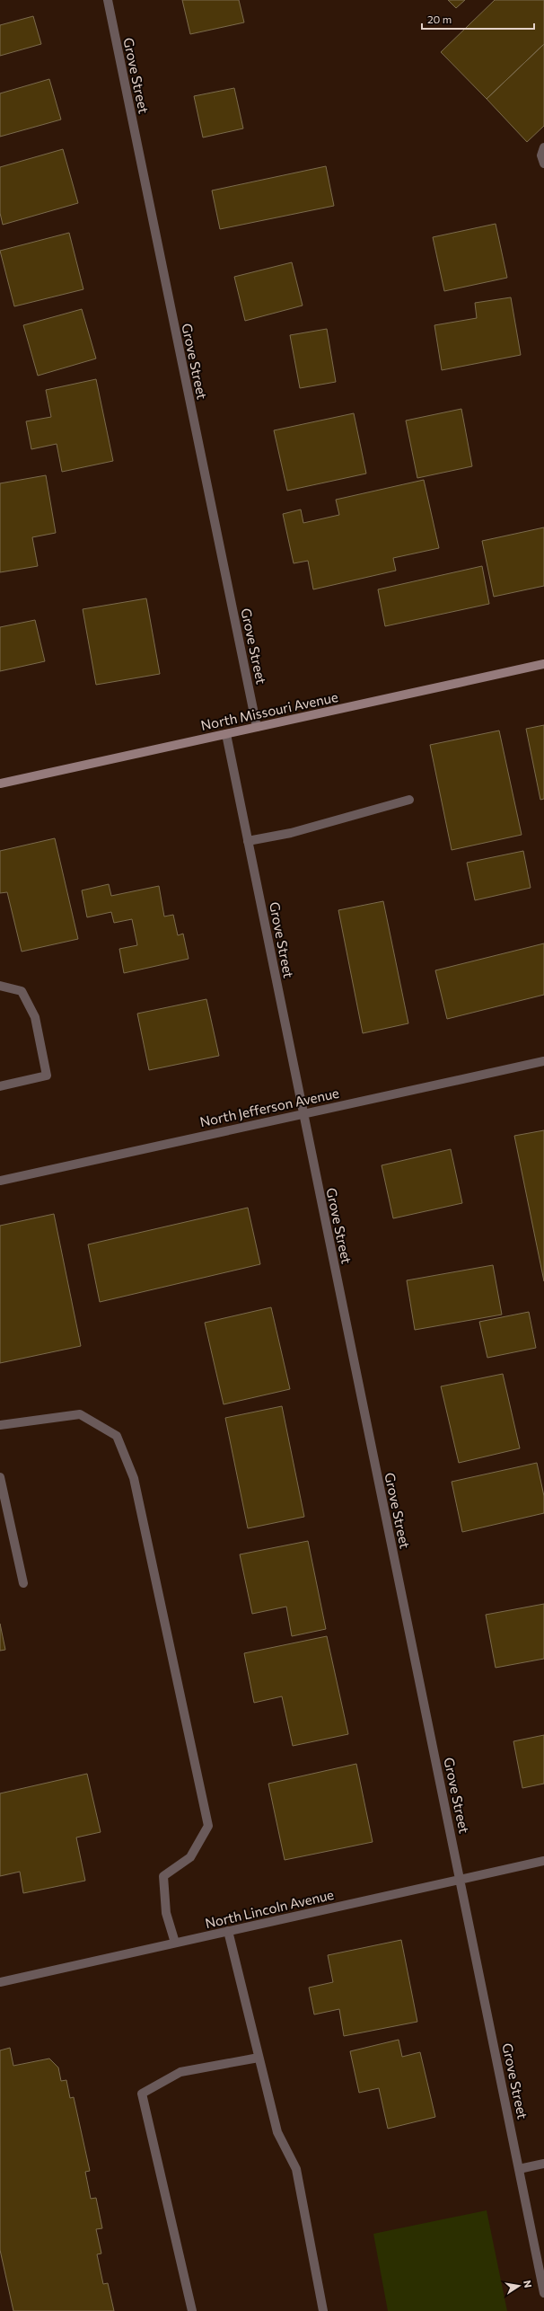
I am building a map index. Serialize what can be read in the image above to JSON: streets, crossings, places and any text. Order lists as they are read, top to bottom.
{
  "streets": {
    "main road": ["North Missouri Avenue"],
    "street": ["Grove Street", "North Jefferson Avenue", "North Lincoln Avenue"]
  },
  "crossings": [
    ["Grove Street", "North Missouri Avenue"],
    ["Grove Street", "North Jefferson Avenue"],
    ["Grove Street", "North Lincoln Avenue"]
  ],
  "scale_bar": "20 m",
  "north": "right"
}
